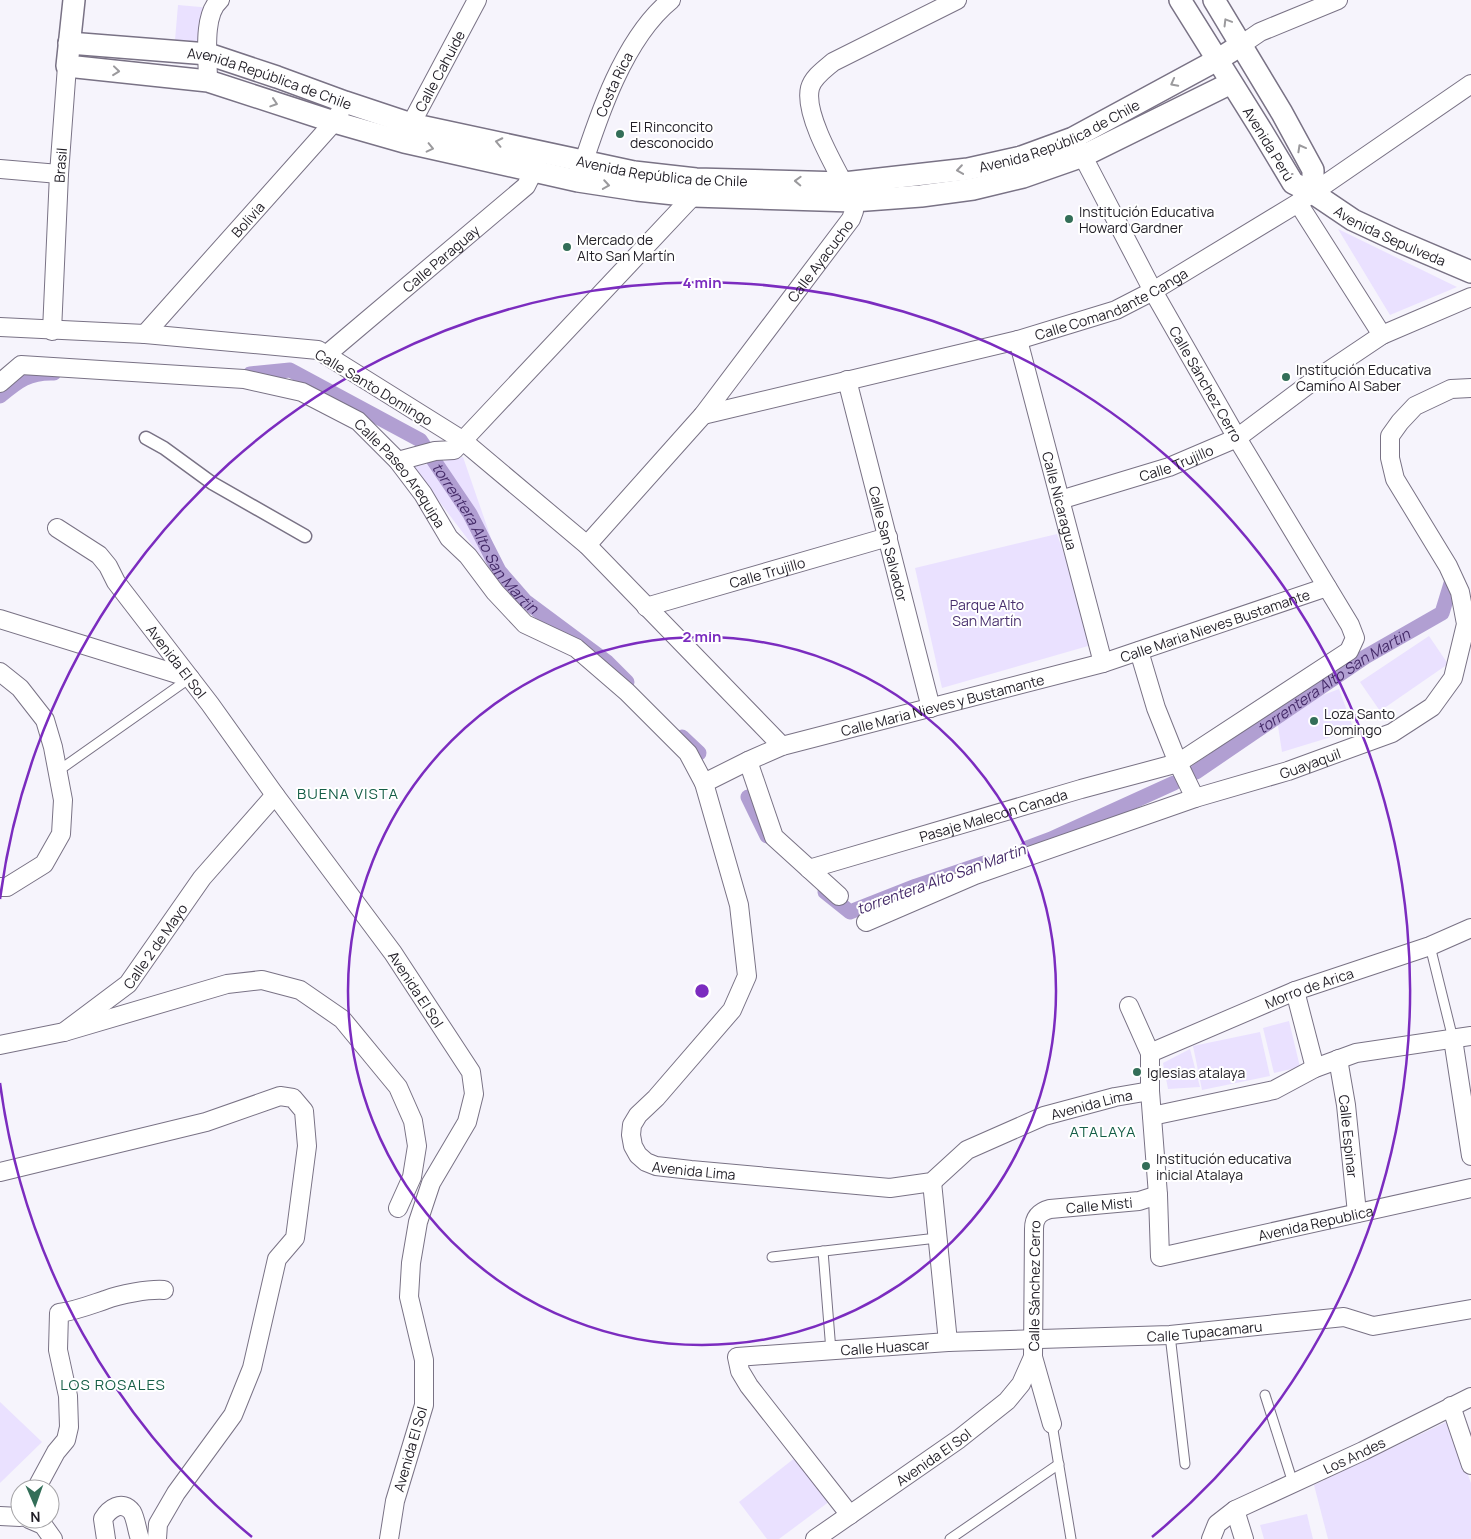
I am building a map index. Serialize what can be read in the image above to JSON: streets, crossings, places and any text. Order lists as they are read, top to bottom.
{
  "streets": {
    "street": [
      "Calle Cahuide",
      "Avenida República de Chile",
      "Costa Rica",
      "Avenida Perú",
      "Brasil",
      "Bolivia",
      "Avenida Sepulveda",
      "Calle Paraguay",
      "Calle Ayacucho",
      "Calle Comandante Canga",
      "Calle Sánchez Cerro",
      "Calle Santo Domingo",
      "Calle Trujillo",
      "Calle Paseo Arequipa",
      "Calle Nicaragua",
      "Calle San Salvador",
      "Calle Maria Nieves Bustamante",
      "Avenida El Sol",
      "Calle Maria Nieves y Bustamante",
      "Guayaquil",
      "Pasaje Malecon Canada",
      "Calle 2 de Mayo",
      "Morro de Arica",
      "Avenida Lima",
      "Calle Espinar",
      "Calle Misti",
      "Avenida Republica",
      "Calle Tupacamaru",
      "Calle Huascar",
      "Los Andes"
    ]
  },
  "crossings": [
    ["Calle Cahuide", "Avenida República de Chile"],
    ["Avenida República de Chile", "Costa Rica"],
    ["Avenida República de Chile", "Avenida Perú"],
    ["Avenida República de Chile", "Brasil"],
    ["Avenida República de Chile", "Bolivia"],
    ["Avenida República de Chile", "Calle Paraguay"],
    ["Avenida República de Chile", "Calle Ayacucho"],
    ["Avenida República de Chile", "Calle Sánchez Cerro"],
    ["Avenida Perú", "Avenida Sepulveda"],
    ["Avenida Perú", "Calle Comandante Canga"],
    ["Avenida Perú", "Calle Trujillo"],
    ["Brasil", "Calle Santo Domingo"],
    ["Bolivia", "Calle Santo Domingo"],
    ["Avenida Sepulveda", "Calle Comandante Canga"],
    ["Calle Paraguay", "Calle Santo Domingo"],
    ["Calle Ayacucho", "Calle Comandante Canga"],
    ["Calle Ayacucho", "Calle Santo Domingo"],
    ["Calle Comandante Canga", "Calle Sánchez Cerro"],
    ["Calle Comandante Canga", "Calle Nicaragua"],
    ["Calle Comandante Canga", "Calle San Salvador"],
    ["Calle Sánchez Cerro", "Calle Trujillo"],
    ["Calle Sánchez Cerro", "Calle Maria Nieves Bustamante"],
    ["Calle Sánchez Cerro", "Avenida El Sol"],
    ["Calle Sánchez Cerro", "Pasaje Malecon Canada"],
    ["Calle Sánchez Cerro", "Calle Misti"],
    ["Calle Sánchez Cerro", "Calle Tupacamaru"],
    ["Calle Sánchez Cerro", "Calle Huascar"],
    ["Calle Santo Domingo", "Calle Trujillo"],
    ["Calle Santo Domingo", "Calle Maria Nieves y Bustamante"],
    ["Calle Trujillo", "Calle Nicaragua"],
    ["Calle Trujillo", "Calle San Salvador"],
    ["Calle Paseo Arequipa", "Avenida Lima"],
    ["Calle Nicaragua", "Calle Maria Nieves Bustamante"],
    ["Calle Nicaragua", "Calle Maria Nieves y Bustamante"],
    ["Calle San Salvador", "Calle Maria Nieves y Bustamante"],
    ["Calle Maria Nieves Bustamante", "Calle Maria Nieves y Bustamante"],
    ["Avenida El Sol", "Calle 2 de Mayo"],
    ["Avenida El Sol", "Calle Tupacamaru"],
    ["Avenida El Sol", "Calle Huascar"],
    ["Calle Espinar", "Avenida Republica"],
    ["Calle Misti", "Avenida Republica"],
    ["Calle Tupacamaru", "Calle Huascar"]
  ],
  "districts": ["BUENA VISTA", "ATALAYA", "LOS ROSALES"],
  "water": ["torrentera Alto San Martin"],
  "parks": ["Parque Alto San Martín"],
  "places": [
    "El Rinconcito desconocido",
    "Institución Educativa Howard Gardner",
    "Mercado de Alto San Martín",
    "Institución Educativa Camino Al Saber",
    "Loza Santo Domingo",
    "Iglesias atalaya",
    "Institución educativa inicial Atalaya"
  ],
  "north": "bottom",
  "rings": ["4 min", "2 min"]
}
